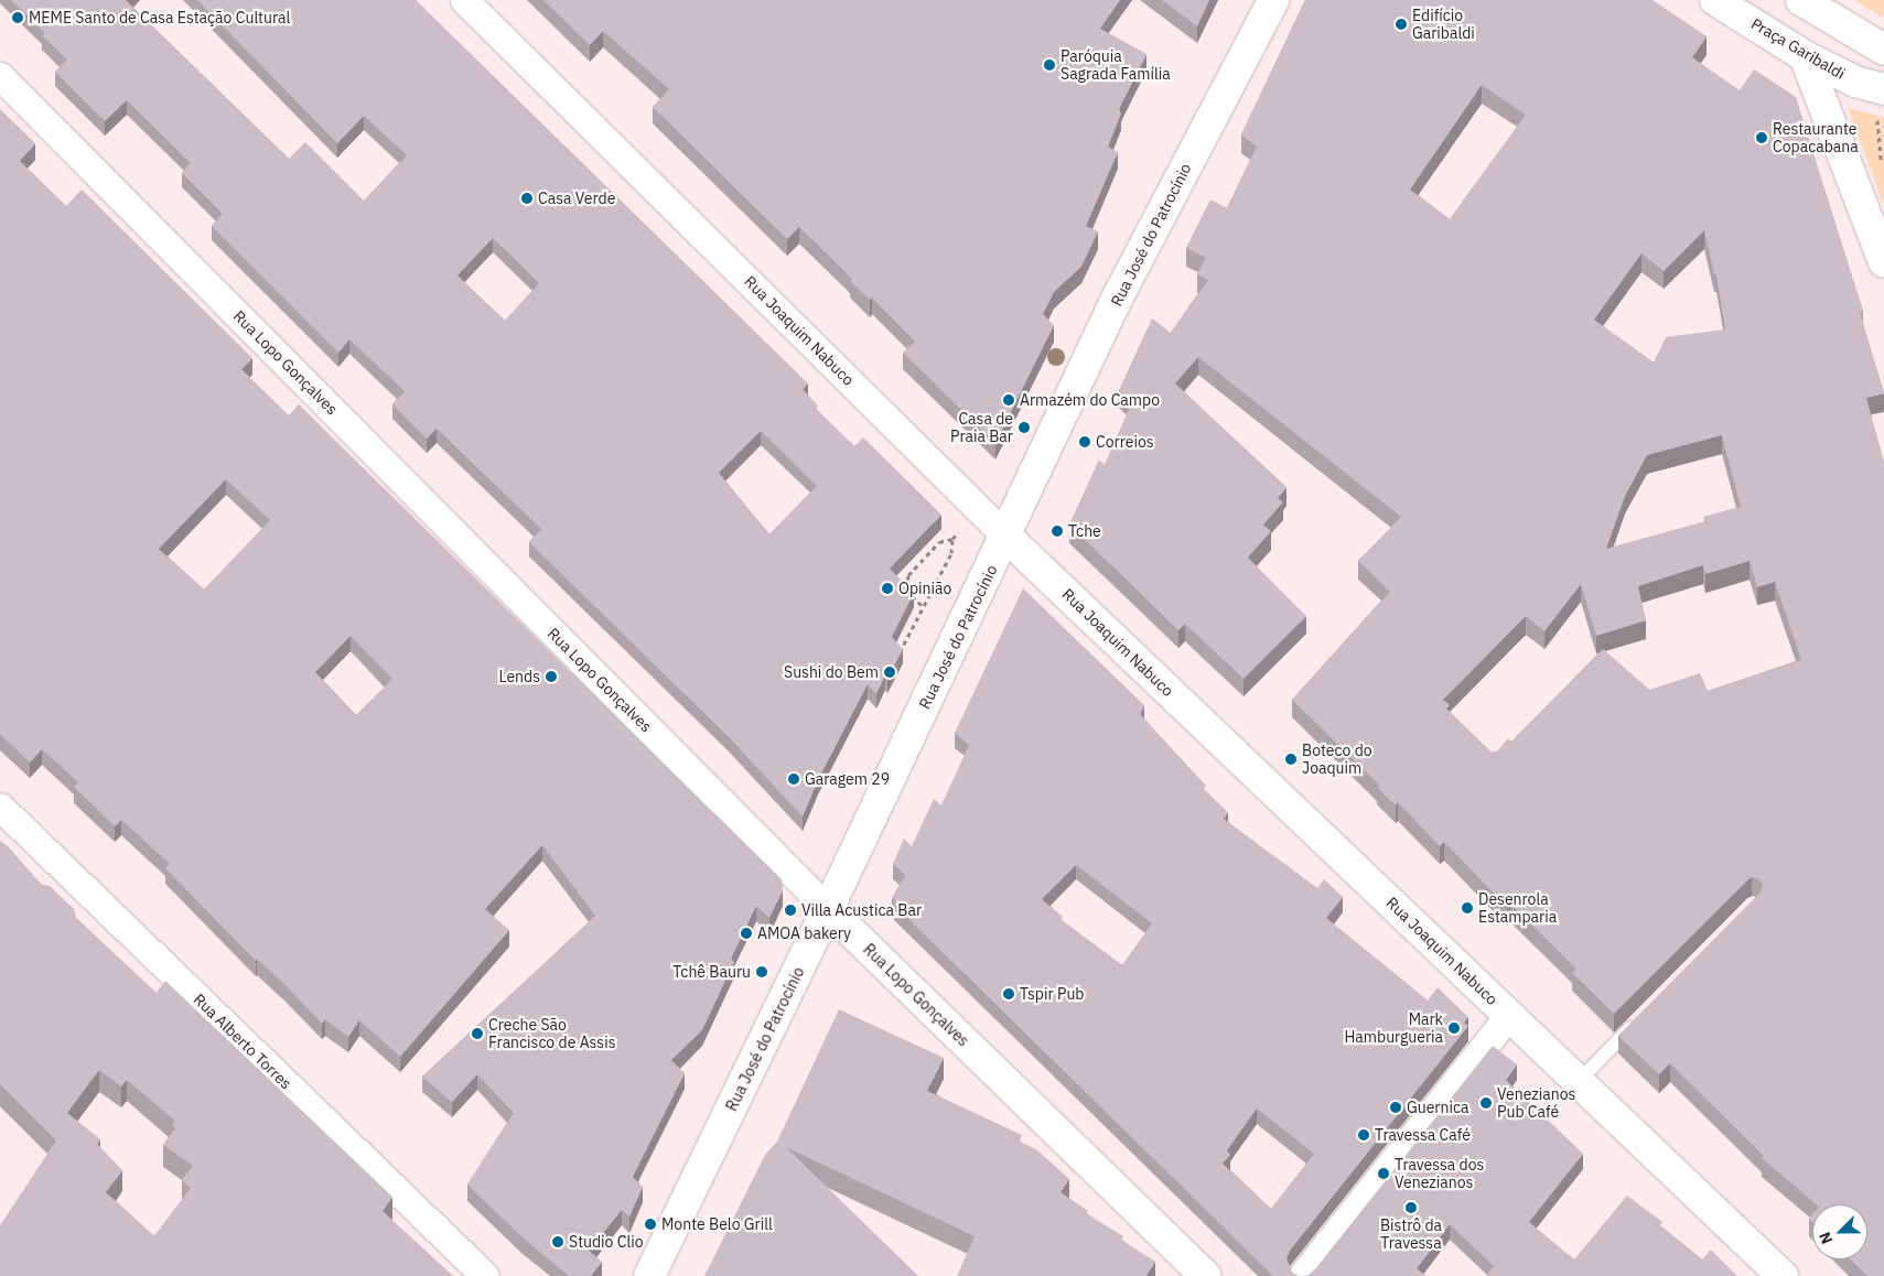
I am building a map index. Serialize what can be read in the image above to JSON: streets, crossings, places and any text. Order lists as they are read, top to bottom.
{
  "streets": {
    "street": [
      "Praça Garibaldi",
      "Rua José do Patrocínio",
      "Rua Joaquim Nabuco",
      "Rua Lopo Gonçalves",
      "Rua Alberto Torres"
    ]
  },
  "crossings": [
    ["Rua José do Patrocínio", "Rua Joaquim Nabuco"],
    ["Rua José do Patrocínio", "Rua Lopo Gonçalves"]
  ],
  "places": [
    "MEME Santo de Casa Estação Cultural",
    "Edifício Garibaldi",
    "Paróquia Sagrada Família",
    "Restaurante Copacabana",
    "Casa Verde",
    "Armazém do Campo",
    "Casa de Praia Bar",
    "Correios",
    "Tche",
    "Opinião",
    "Sushi do Bem",
    "Lends",
    "Boteco do Joaquim",
    "Garagem 29",
    "Desenrola Estamparia",
    "Villa Acustica Bar",
    "AMOA bakery",
    "Tchê Bauru",
    "Tspir Pub",
    "Mark Hamburgueria",
    "Creche São Francisco de Assis",
    "Venezianos Pub Café",
    "Guernica",
    "Travessa Café",
    "Travessa dos Venezianos",
    "Bistrô da Travessa",
    "Monte Belo Grill",
    "Studio Clio"
  ],
  "north": "bottom left"
}
